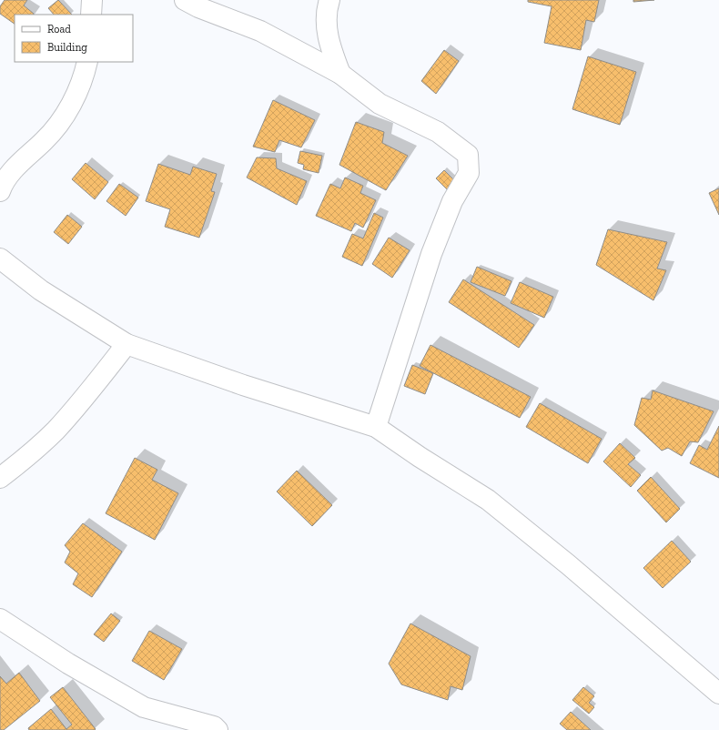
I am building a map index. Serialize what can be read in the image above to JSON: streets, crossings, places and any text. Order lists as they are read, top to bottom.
{
  "legend": ["Road", "Building"]
}
